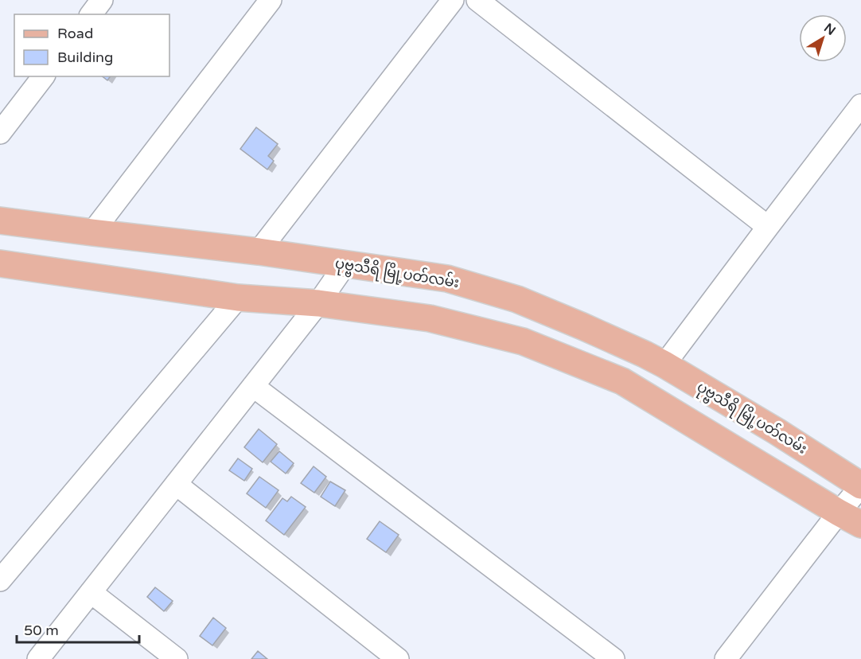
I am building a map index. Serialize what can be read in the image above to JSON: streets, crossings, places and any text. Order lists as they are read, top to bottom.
{
  "streets": {
    "main road": ["ပုဗ္ဗသီရိ မြို့ပတ်လမ်း"]
  },
  "legend": ["Road", "Building"],
  "scale_bar": "50 m",
  "north": "top right"
}
